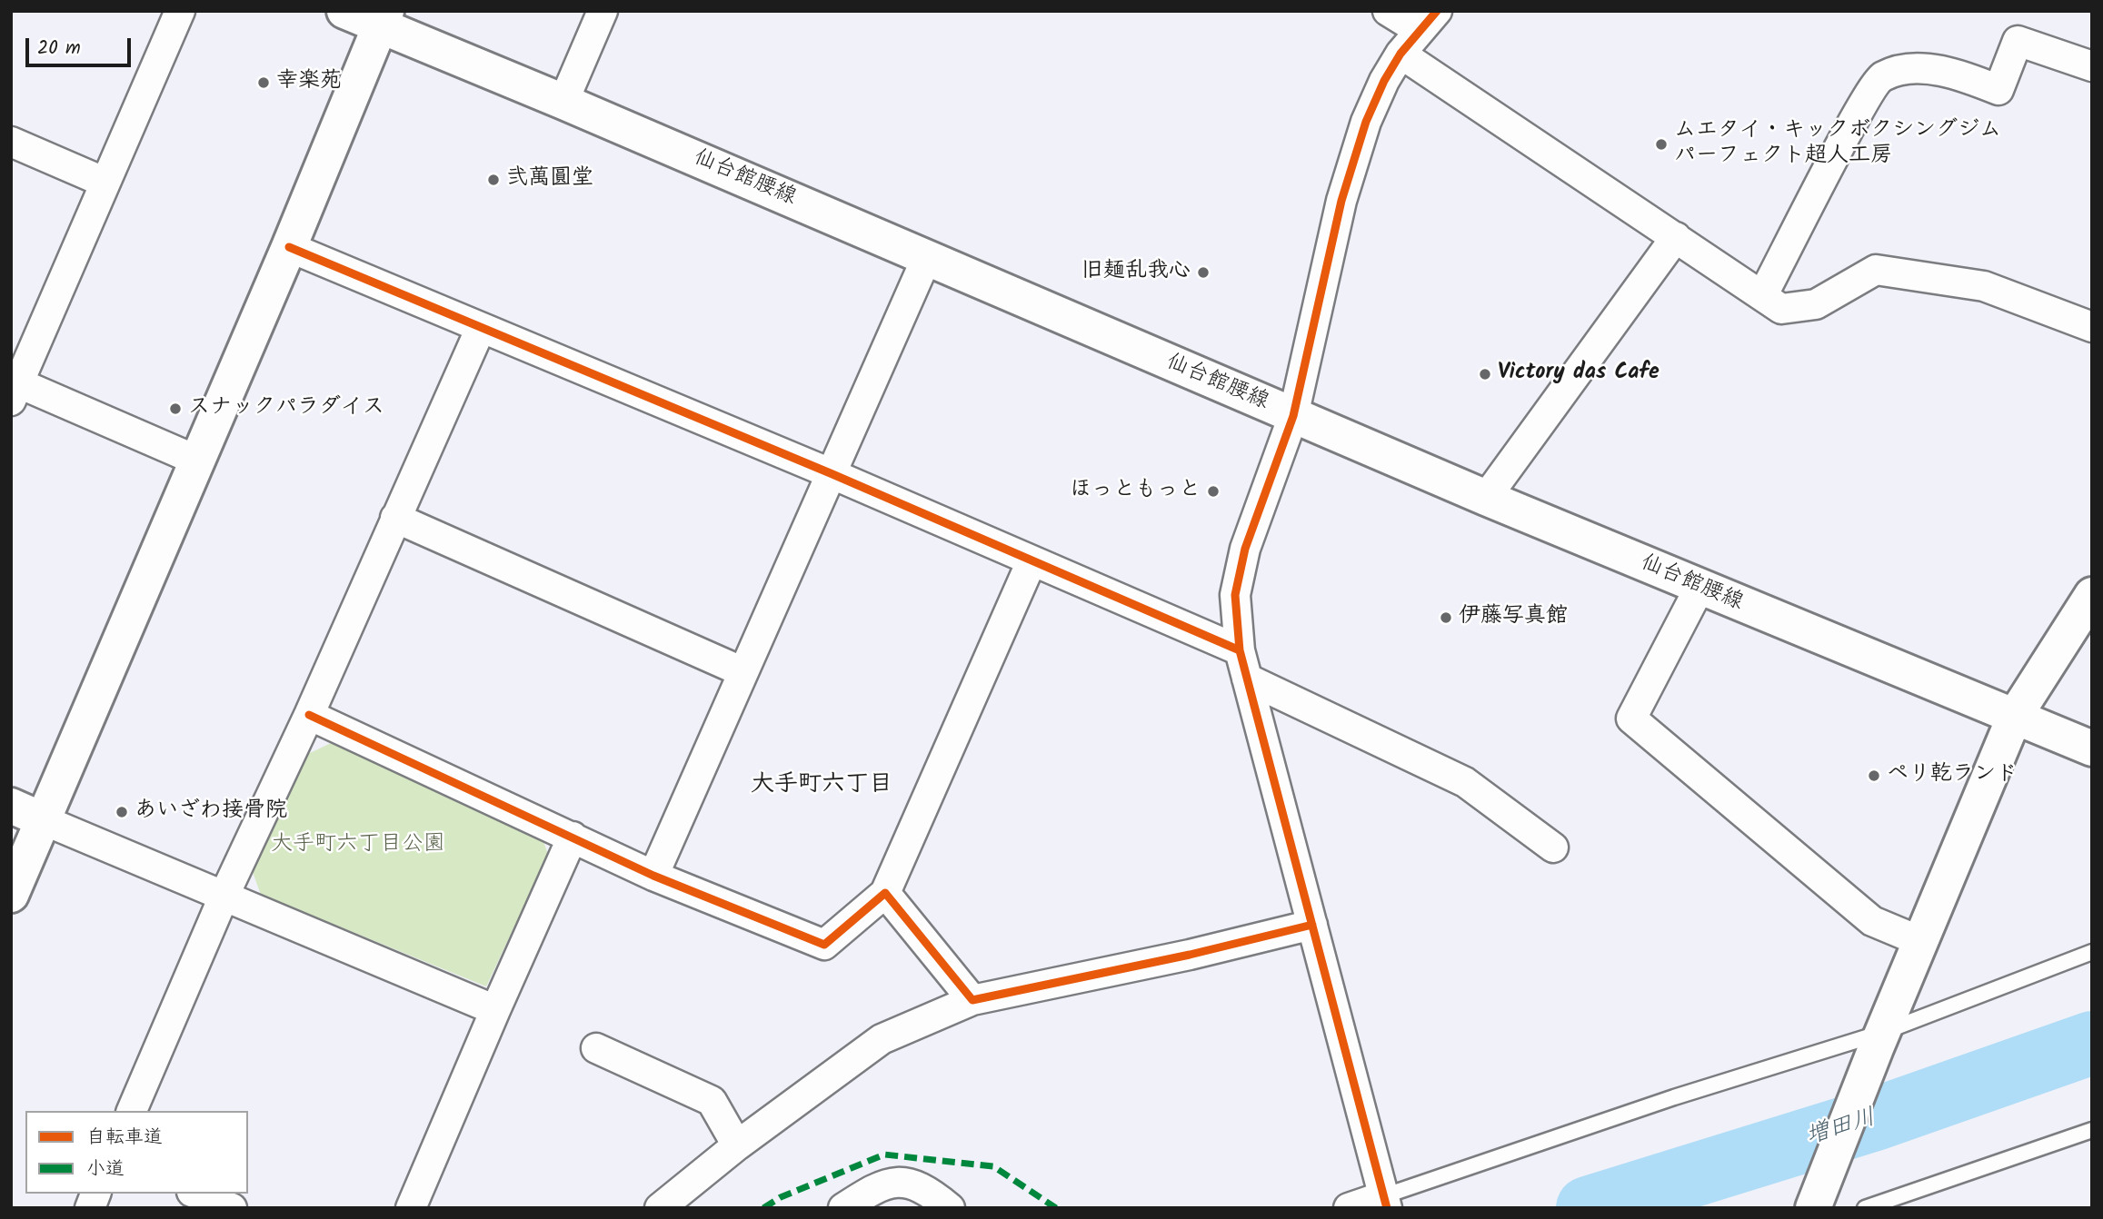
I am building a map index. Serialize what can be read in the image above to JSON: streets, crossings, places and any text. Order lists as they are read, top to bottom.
{
  "streets": {
    "main road": ["仙台館腰線"]
  },
  "districts": ["大手町六丁目"],
  "water": ["増田川"],
  "parks": ["大手町六丁目公園"],
  "places": [
    "幸楽苑",
    "ムエタイ・キックボクシングジム パーフェクト超人工房",
    "弐萬圓堂",
    "旧麺乱我心",
    "Victory das Cafe",
    "スナックパラダイス",
    "ほっともっと",
    "伊藤写真館",
    "ペリ乾ランド",
    "あいざわ接骨院"
  ],
  "legend": ["自転車道", "小道"],
  "scale_bar": "20 m"
}
